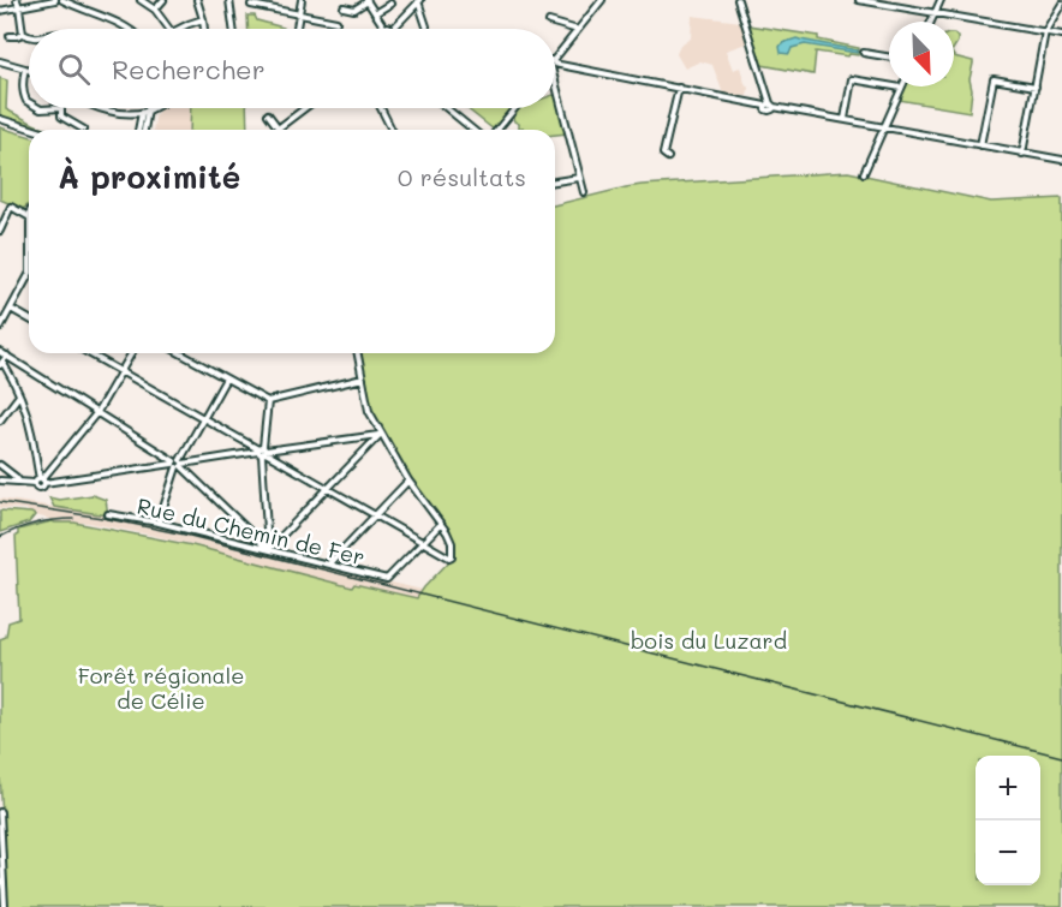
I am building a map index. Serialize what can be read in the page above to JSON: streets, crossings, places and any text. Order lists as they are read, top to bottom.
{
  "streets": {
    "street": ["Rue du Chemin de Fer"]
  },
  "parks": ["bois du Luzard", "Forêt régionale de Célie"],
  "north": "bottom right",
  "page": {
    "search": "Rechercher",
    "heading": ["À proximité", "0 résultats"],
    "map_buttons": ["+", "−"]
  }
}
